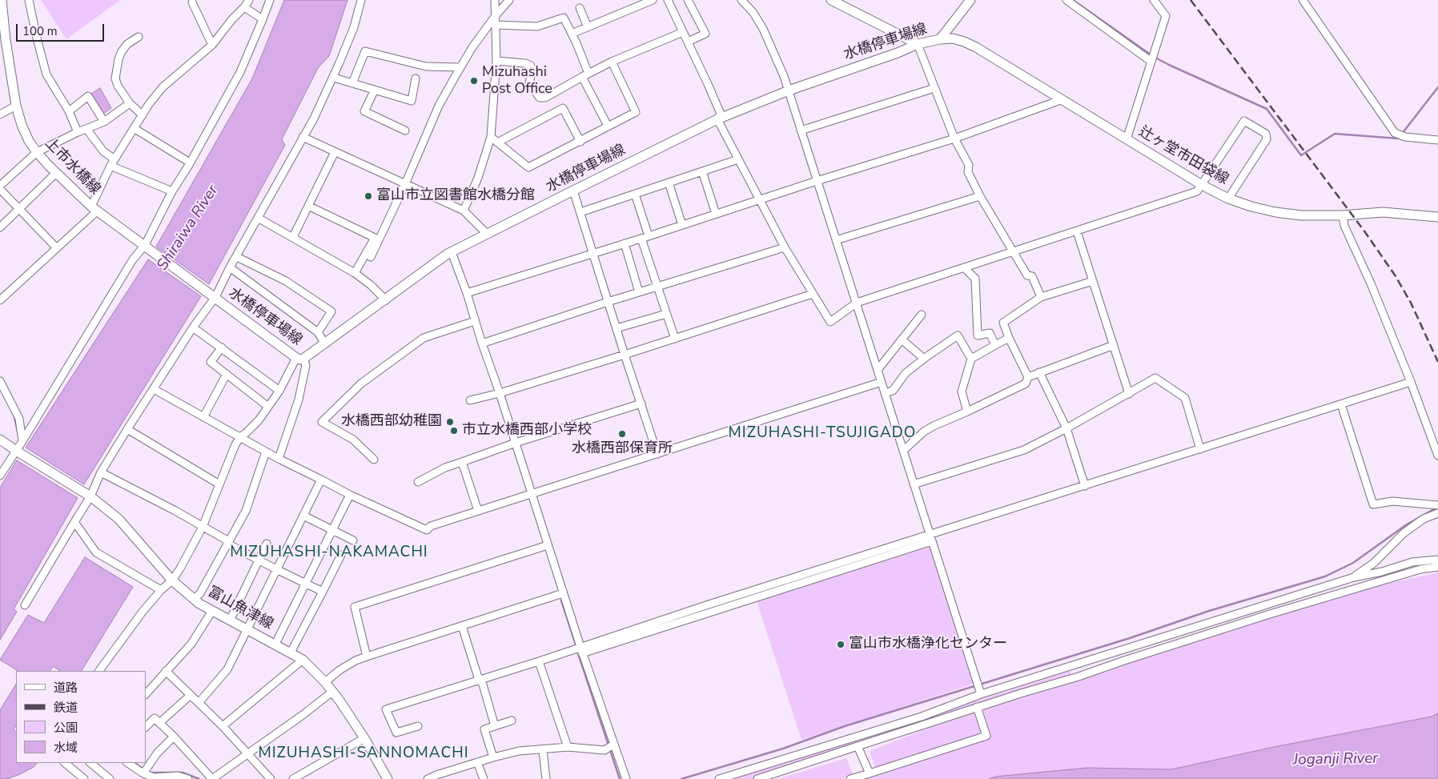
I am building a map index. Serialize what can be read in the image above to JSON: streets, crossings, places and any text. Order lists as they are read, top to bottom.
{
  "streets": {
    "main road": [
      "水橋停車場線",
      "辻ヶ堂市田袋線",
      "上市水橋線",
      "富山魚津線"
    ]
  },
  "crossings": [
    ["水橋停車場線", "辻ヶ堂市田袋線"],
    ["水橋停車場線", "上市水橋線"]
  ],
  "districts": ["MIZUHASHI-TSUJIGADO", "MIZUHASHI-NAKAMACHI", "MIZUHASHI-SANNOMACHI"],
  "water": ["Shiraiwa River", "Joganji River"],
  "places": [
    "Mizuhashi Post Office",
    "富山市立図書館水橋分館",
    "水橋西部幼稚園",
    "市立水橋西部小学校",
    "水橋西部保育所",
    "富山市水橋浄化センター"
  ],
  "legend": [
    "道路",
    "鉄道",
    "公園",
    "水域"
  ],
  "scale_bar": "100 m"
}
